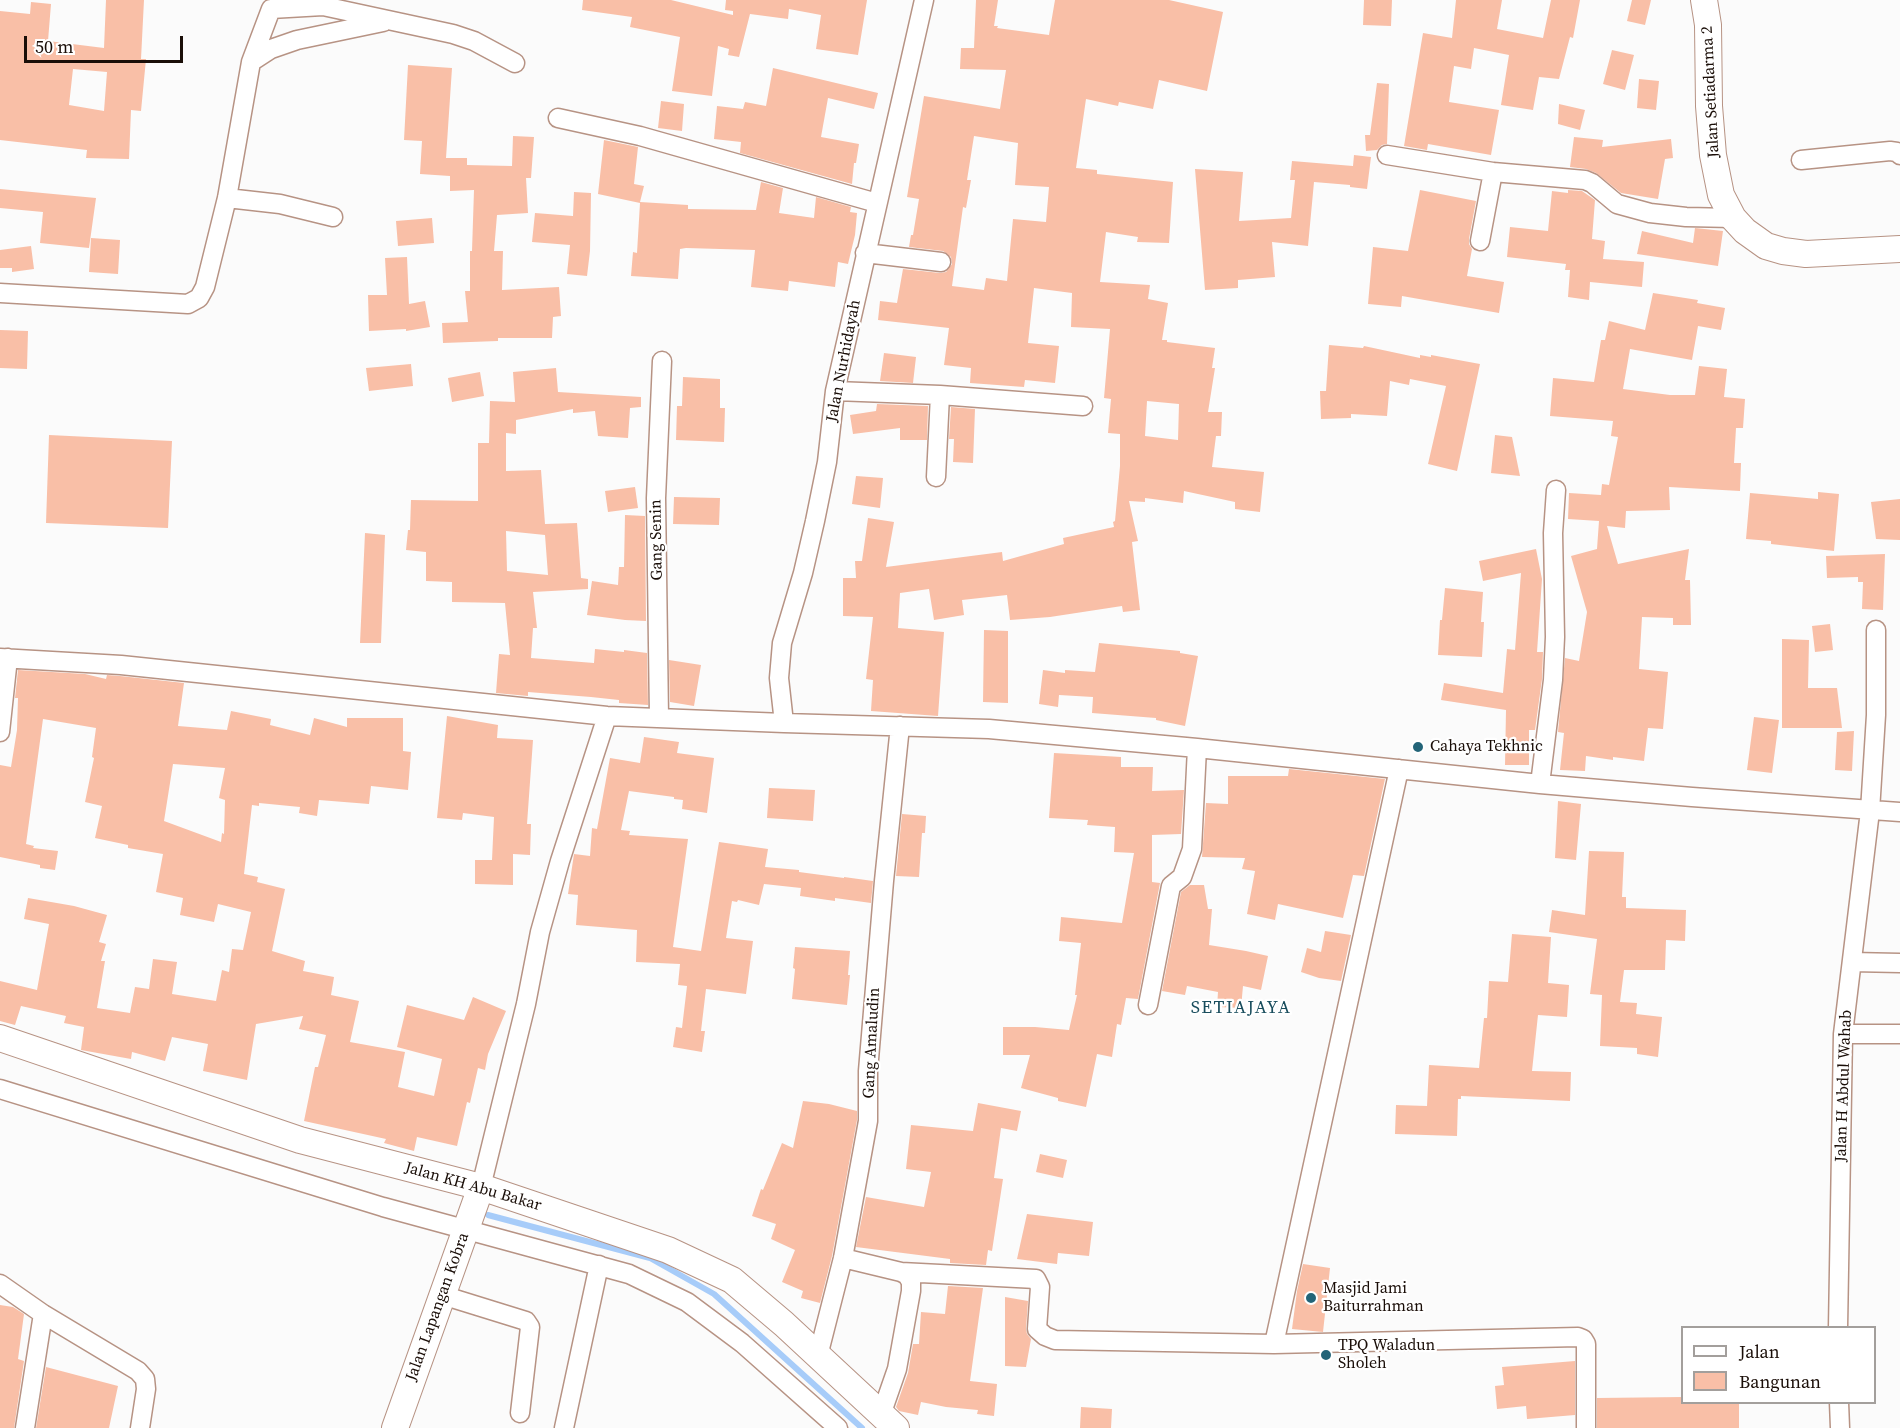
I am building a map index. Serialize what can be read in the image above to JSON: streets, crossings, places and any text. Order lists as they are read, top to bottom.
{
  "streets": {
    "street": [
      "Jalan Setiadarma 2",
      "Jalan Nurhidayah",
      "Gang Senin",
      "Gang Amaludin",
      "Jalan H Abdul Wahab",
      "Jalan KH Abu Bakar",
      "Jalan Lapangan Kobra"
    ]
  },
  "crossings": [
    ["Gang Amaludin", "Jalan KH Abu Bakar"],
    ["Jalan KH Abu Bakar", "Jalan Lapangan Kobra"]
  ],
  "districts": ["SETIAJAYA"],
  "places": ["Cahaya Tekhnic", "Masjid Jami Baiturrahman", "TPQ Waladun Sholeh"],
  "legend": ["Jalan", "Bangunan"],
  "scale_bar": "50 m"
}
